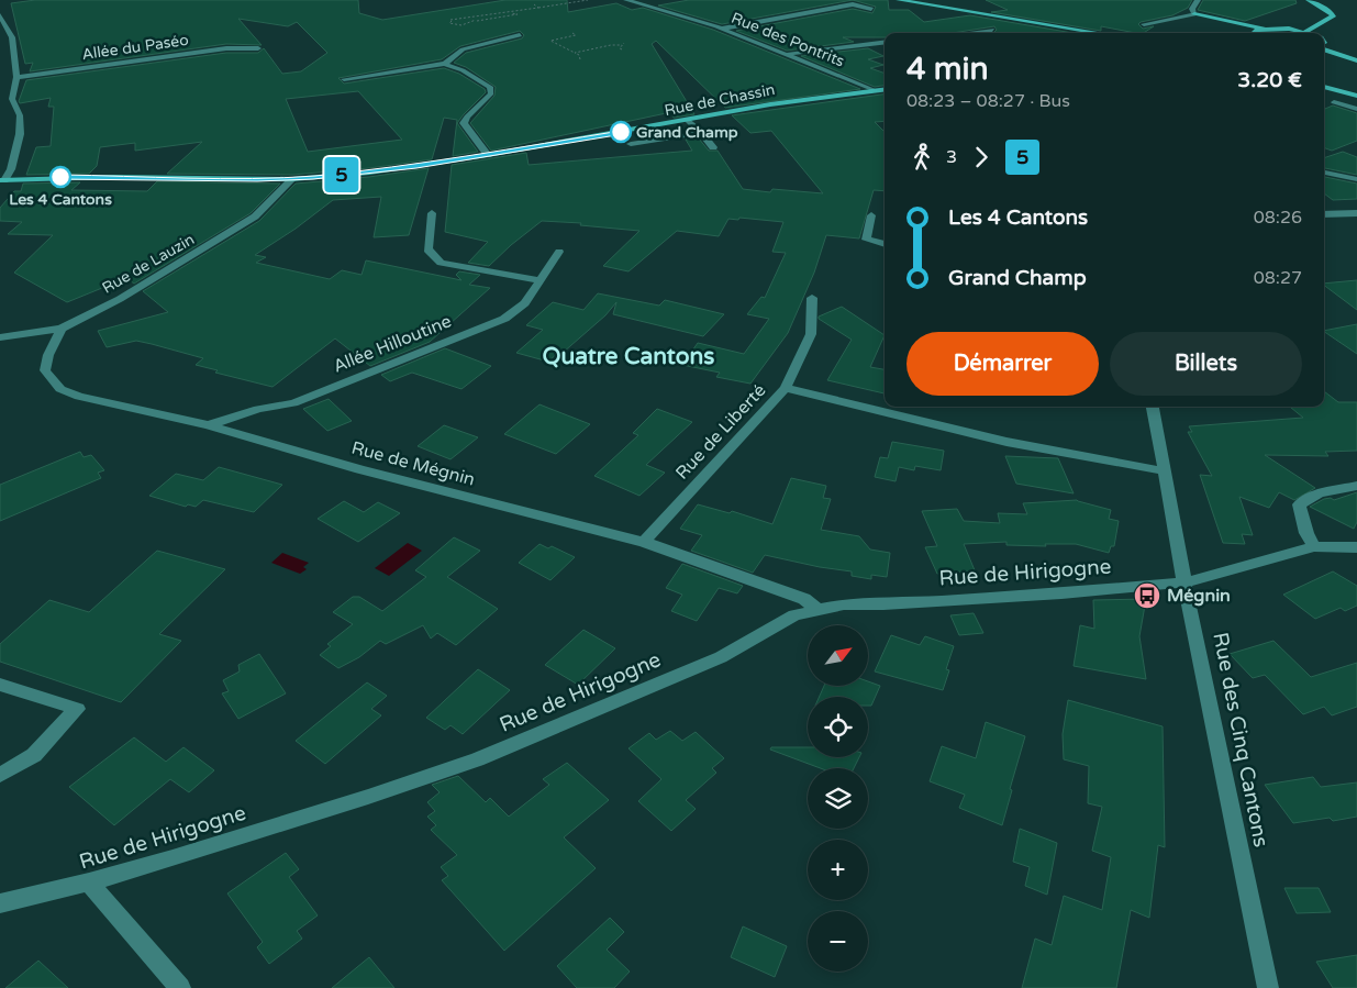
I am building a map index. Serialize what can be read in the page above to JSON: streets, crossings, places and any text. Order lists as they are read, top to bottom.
{
  "streets": {
    "main road": ["Rue de Chassin"],
    "street": [
      "Rue des Pontrits",
      "Allée du Paséo",
      "Rue de Lauzin",
      "Allée Hilloutine",
      "Rue de Liberté",
      "Rue de Mégnin",
      "Rue de Hirigogne",
      "Rue des Cinq Cantons"
    ]
  },
  "crossings": [
    ["Rue des Pontrits", "Rue de Chassin"],
    ["Rue de Chassin", "Rue de Lauzin"],
    ["Rue de Lauzin", "Rue de Mégnin"],
    ["Allée Hilloutine", "Rue de Mégnin"],
    ["Rue de Liberté", "Rue de Mégnin"],
    ["Rue de Liberté", "Rue des Cinq Cantons"],
    ["Rue de Mégnin", "Rue de Hirigogne"],
    ["Rue de Hirigogne", "Rue des Cinq Cantons"]
  ],
  "districts": ["Quatre Cantons"],
  "places": {
    "other": ["Grand Champ", "Les 4 Cantons"],
    "bus stop": ["Mégnin"]
  },
  "lines": ["bus line 5"],
  "north": "top right",
  "page": {
    "on_map": "5",
    "heading": ["4 min", "08:23 – 08:27 · Bus", "3.20 €"],
    "legs": ["3", "5"],
    "list": [
      {
        "name": "Les 4 Cantons",
        "value": "08:26"
      },
      {
        "name": "Grand Champ",
        "value": "08:27"
      }
    ],
    "buttons": ["Démarrer", "Billets"],
    "map_buttons": ["+", "−"]
  }
}
